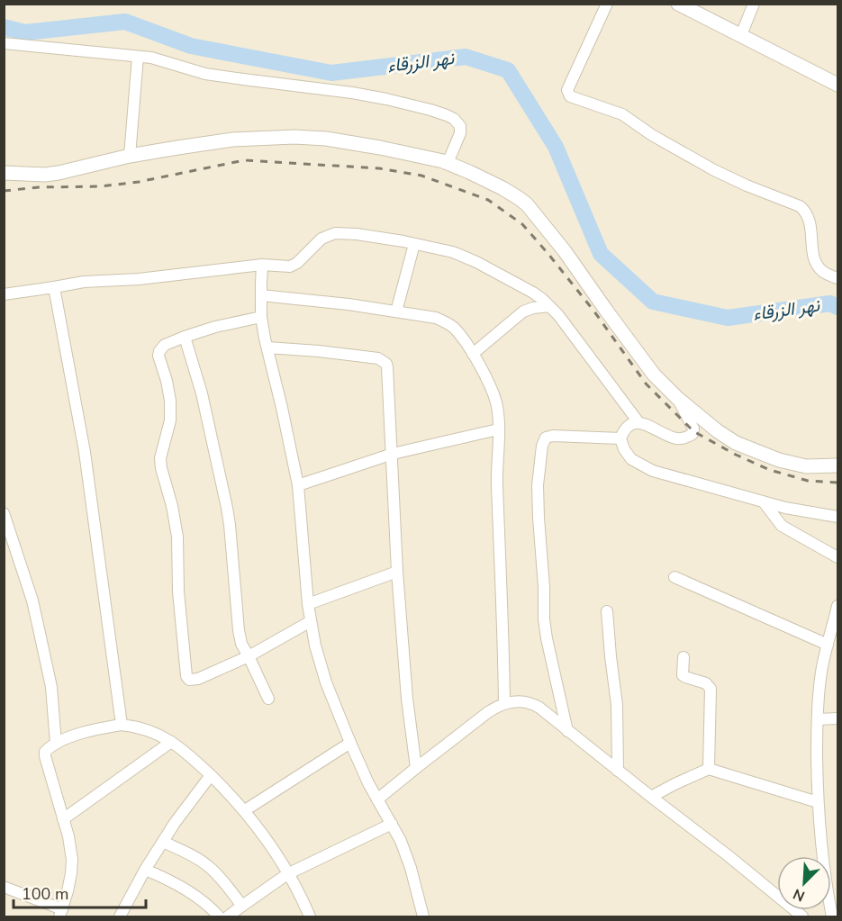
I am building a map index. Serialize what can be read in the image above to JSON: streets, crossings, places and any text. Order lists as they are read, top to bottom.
{
  "water": ["نهر الزرقاء"],
  "scale_bar": "100 m",
  "north": "bottom left"
}
